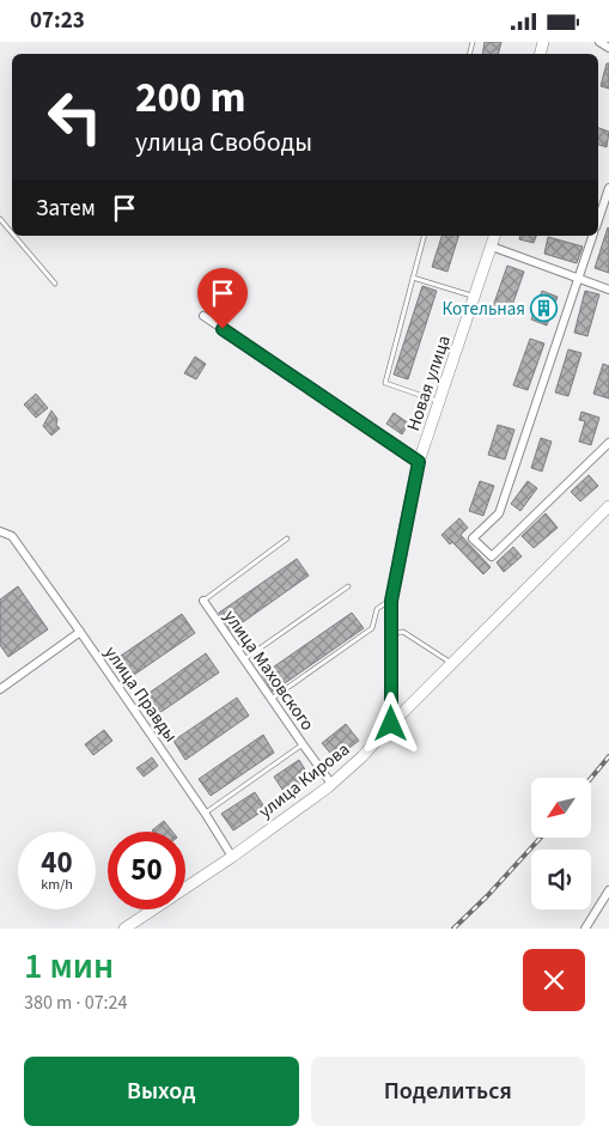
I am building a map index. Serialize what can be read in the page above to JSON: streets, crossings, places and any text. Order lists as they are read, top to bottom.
{
  "streets": {
    "main road": ["Новая улица", "улица Кирова"],
    "street": ["улица Маховского", "улица Правды"]
  },
  "crossings": [
    ["Новая улица", "улица Кирова"],
    ["улица Маховского", "улица Кирова"],
    ["улица Правды", "улица Кирова"]
  ],
  "places": {
    "building": ["Котельная"]
  },
  "north": "bottom left",
  "page": {
    "status": "07:23",
    "turn": ["200 m", "улица Свободы"],
    "then": "Затем",
    "speed": "40 km/h",
    "limit": "50",
    "heading": ["1 мин", "380 m · 07:24"],
    "buttons": ["Выход", "Поделиться"]
  }
}
